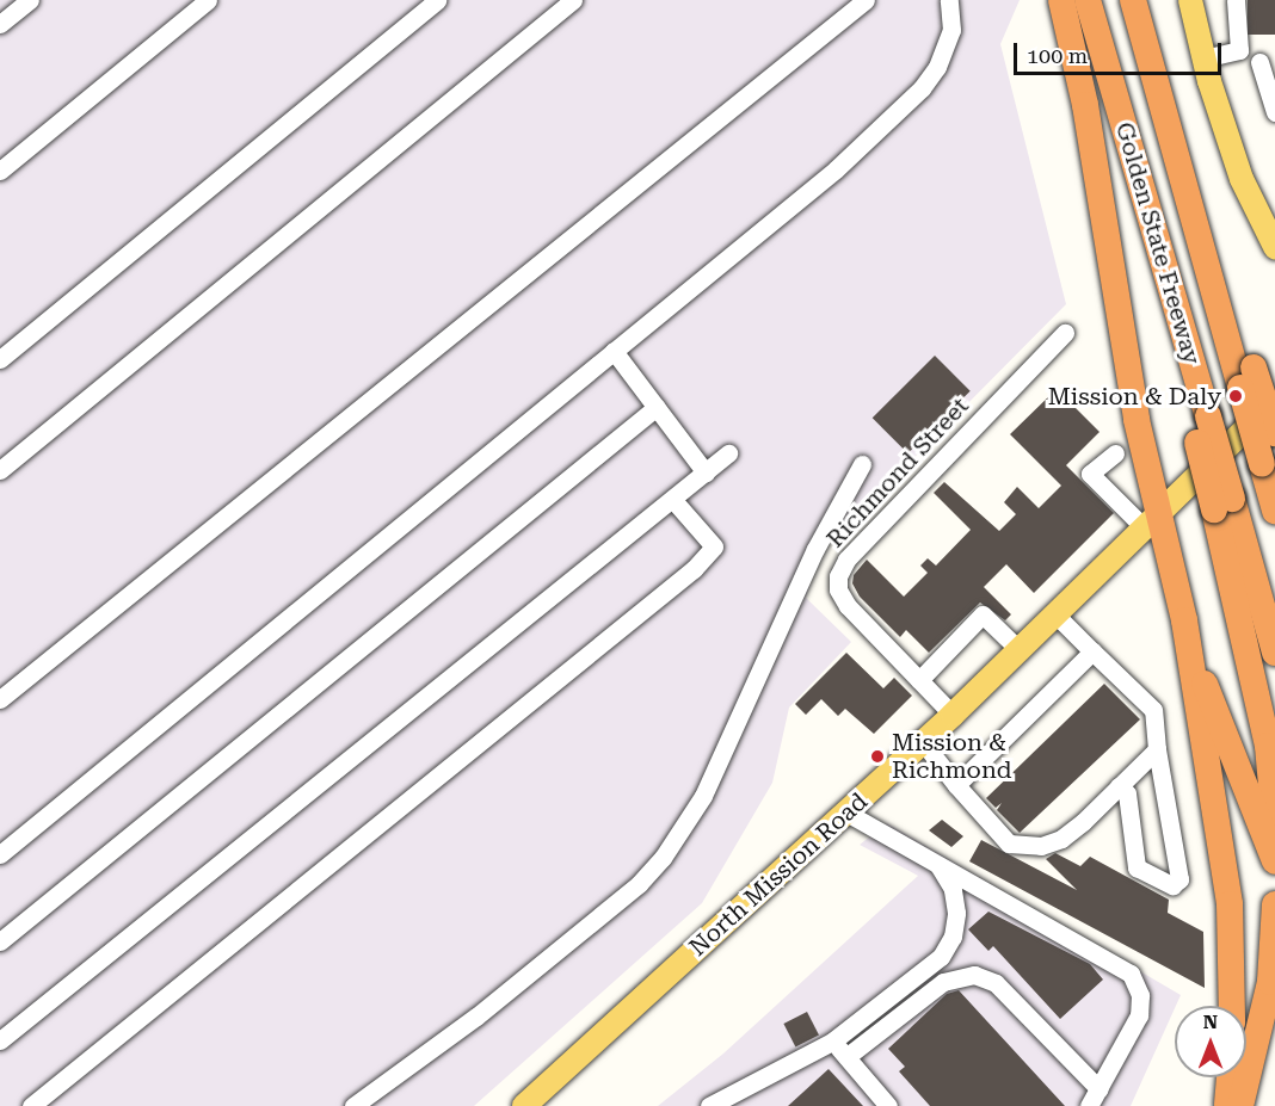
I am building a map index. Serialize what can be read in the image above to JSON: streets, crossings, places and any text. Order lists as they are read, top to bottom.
{
  "streets": {
    "highway": ["Golden State Freeway"],
    "main road": ["North Mission Road"],
    "street": ["Richmond Street"]
  },
  "crossings": [
    ["Richmond Street", "North Mission Road"]
  ],
  "places": ["Mission & Daly", "Mission & Richmond"],
  "scale_bar": "100 m",
  "north": "top"
}
